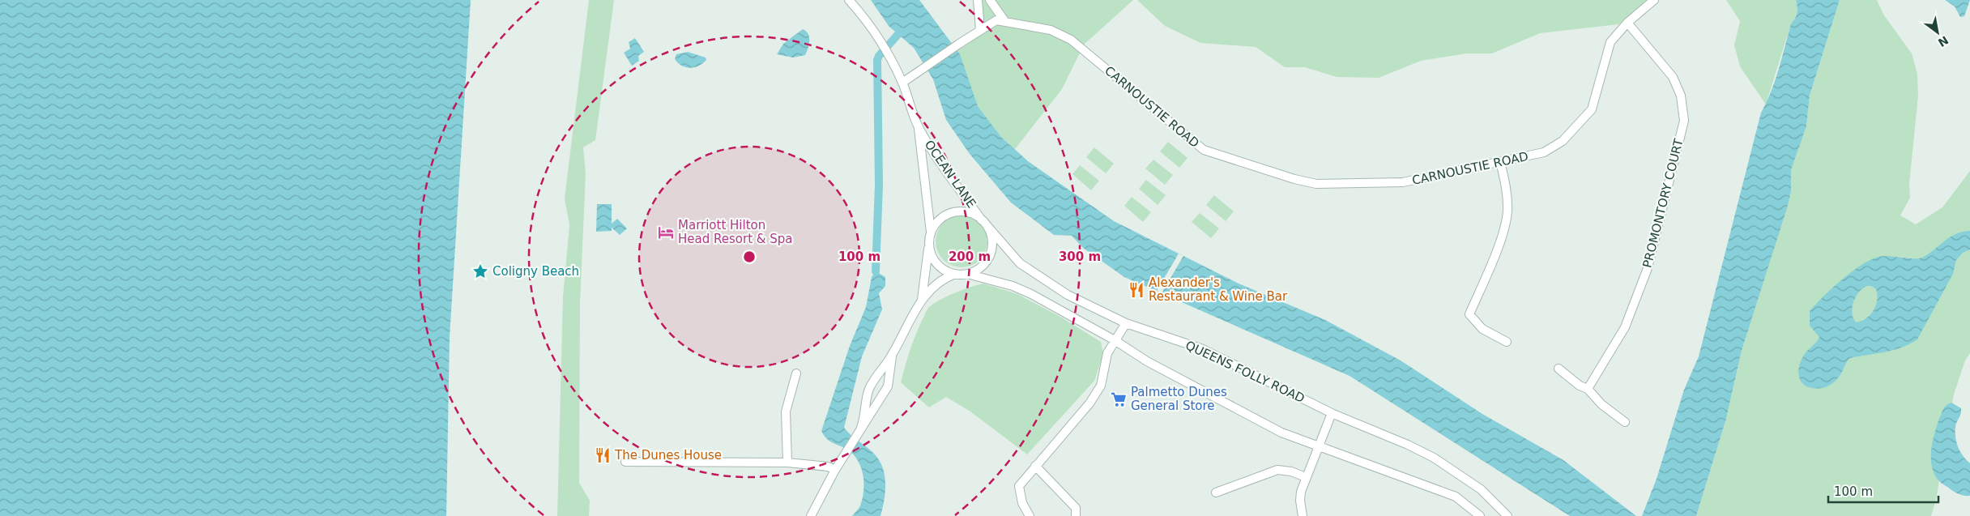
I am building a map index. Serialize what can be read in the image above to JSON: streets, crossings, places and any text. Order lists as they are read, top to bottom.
{
  "streets": {
    "street": [
      "CARNOUSTIE ROAD",
      "OCEAN LANE",
      "PROMONTORY COURT",
      "QUEENS FOLLY ROAD"
    ]
  },
  "crossings": [
    ["CARNOUSTIE ROAD", "OCEAN LANE"],
    ["CARNOUSTIE ROAD", "PROMONTORY COURT"],
    ["OCEAN LANE", "QUEENS FOLLY ROAD"]
  ],
  "places": {
    "hotel": ["Marriott Hilton Head Resort & Spa"],
    "place": ["Coligny Beach"],
    "restaurant": ["Alexander's Restaurant & Wine Bar", "The Dunes House"],
    "supermarket": ["Palmetto Dunes General Store"]
  },
  "scale_bar": "100 m",
  "north": "bottom right",
  "rings": ["100 m", "200 m", "300 m"]
}
